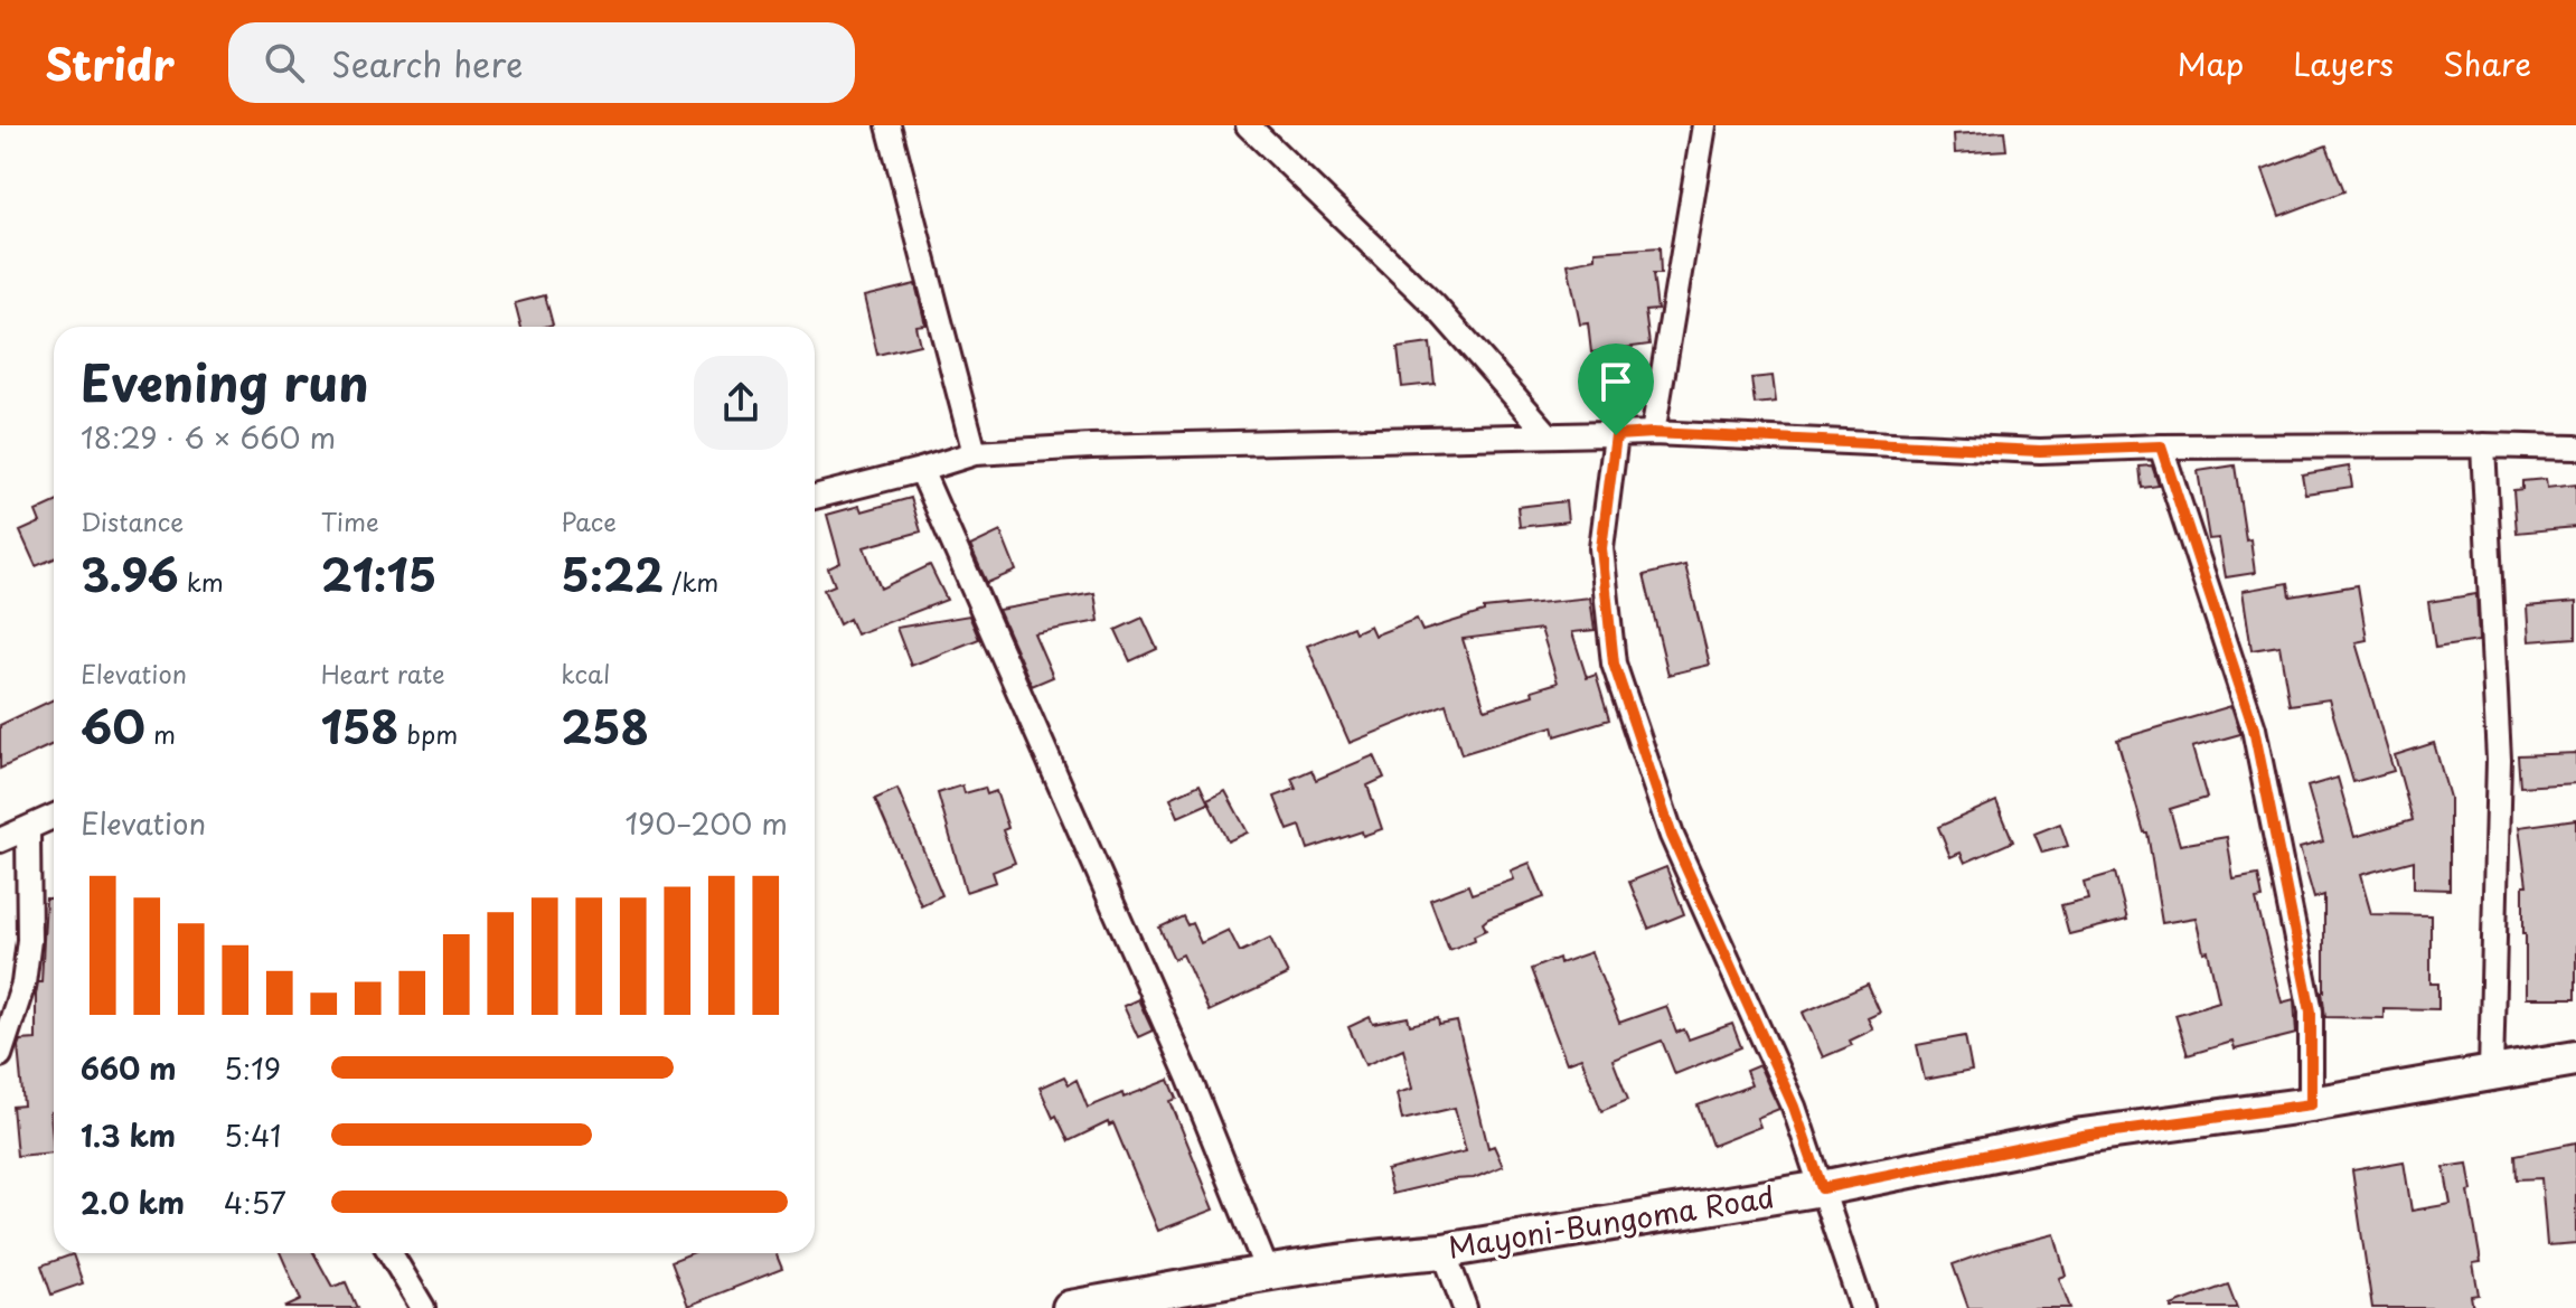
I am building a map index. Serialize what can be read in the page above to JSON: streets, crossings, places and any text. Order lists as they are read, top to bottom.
{
  "streets": {
    "main road": ["Mayoni-Bungoma Road"]
  },
  "page": {
    "header": "Stridr",
    "search": "Search here",
    "nav": ["Map", "Layers", "Share"],
    "heading": ["Evening run", "18:29 · 6 × 660 m"],
    "stats": [
      ["Distance", "3.96 km"],
      ["Time", "21:15"],
      ["Pace", "5:22 /km"],
      ["Elevation", "60 m"],
      ["Heart rate", "158 bpm"],
      ["kcal", "258"]
    ],
    "chart": ["Elevation", "190–200 m"],
    "list": [
      {
        "name": "660 m",
        "note": "5:19"
      },
      {
        "name": "1.3 km",
        "note": "5:41"
      },
      {
        "name": "2.0 km",
        "note": "4:57"
      }
    ]
  }
}
